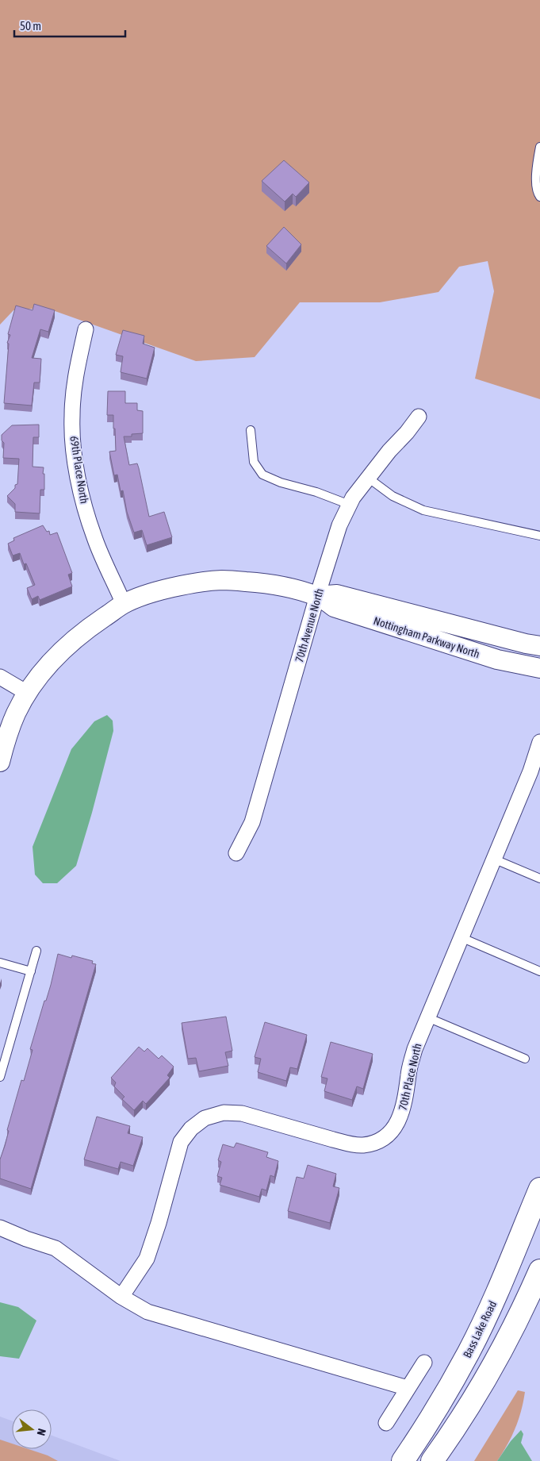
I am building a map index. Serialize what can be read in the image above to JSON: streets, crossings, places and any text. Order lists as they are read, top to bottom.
{
  "streets": {
    "main road": ["Bass Lake Road"],
    "street": [
      "69th Place North",
      "70th Avenue North",
      "Nottingham Parkway North",
      "70th Place North"
    ]
  },
  "crossings": [
    ["69th Place North", "Nottingham Parkway North"],
    ["70th Avenue North", "Nottingham Parkway North"]
  ],
  "scale_bar": "50 m",
  "north": "right"
}
